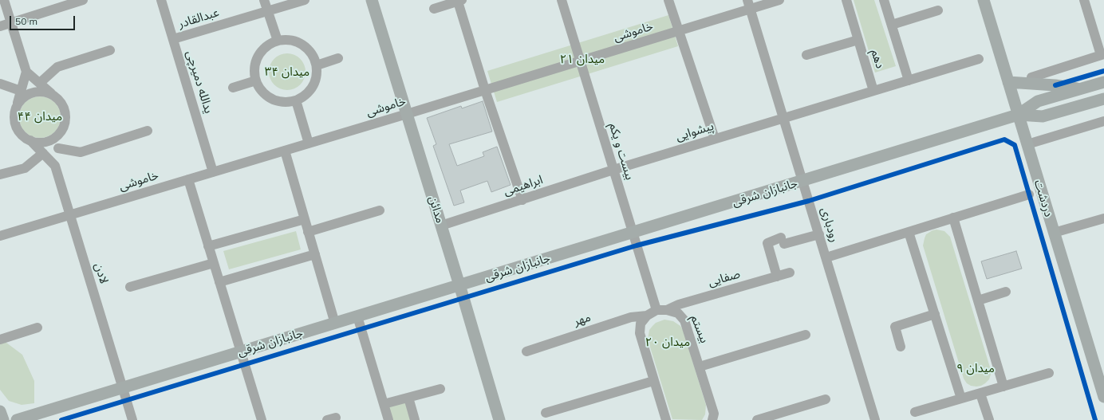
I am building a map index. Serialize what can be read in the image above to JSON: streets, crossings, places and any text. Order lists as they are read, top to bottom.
{
  "streets": {
    "main road": ["جانبازان شرقی", "دردشت", "مدائن"],
    "street": [
      "عبدالقادر",
      "خاموشی",
      "دهم",
      "یدالله دمیرچی",
      "پیشوایی",
      "بیست و یکم",
      "ابراهیمی",
      "رودباری",
      "لادن",
      "صفایی",
      "مهر",
      "بیستم"
    ]
  },
  "crossings": [
    ["عبدالقادر", "یدالله دمیرچی"],
    ["خاموشی", "یدالله دمیرچی"],
    ["خاموشی", "بیست و یکم"],
    ["خاموشی", "مدائن"],
    ["خاموشی", "رودباری"],
    ["خاموشی", "لادن"],
    ["دهم", "پیشوایی"],
    ["پیشوایی", "بیست و یکم"],
    ["پیشوایی", "ابراهیمی"],
    ["پیشوایی", "رودباری"],
    ["بیست و یکم", "ابراهیمی"],
    ["بیست و یکم", "جانبازان شرقی"],
    ["بیست و یکم", "بیستم"],
    ["ابراهیمی", "مدائن"],
    ["جانبازان شرقی", "دردشت"],
    ["جانبازان شرقی", "مدائن"],
    ["جانبازان شرقی", "رودباری"],
    ["جانبازان شرقی", "لادن"],
    ["صفایی", "بیستم"]
  ],
  "parks": [
    "میدان ۲۱",
    "میدان ۳۴",
    "میدان ۴۴",
    "میدان ۲۰",
    "میدان ۹"
  ],
  "scale_bar": "50 m"
}
